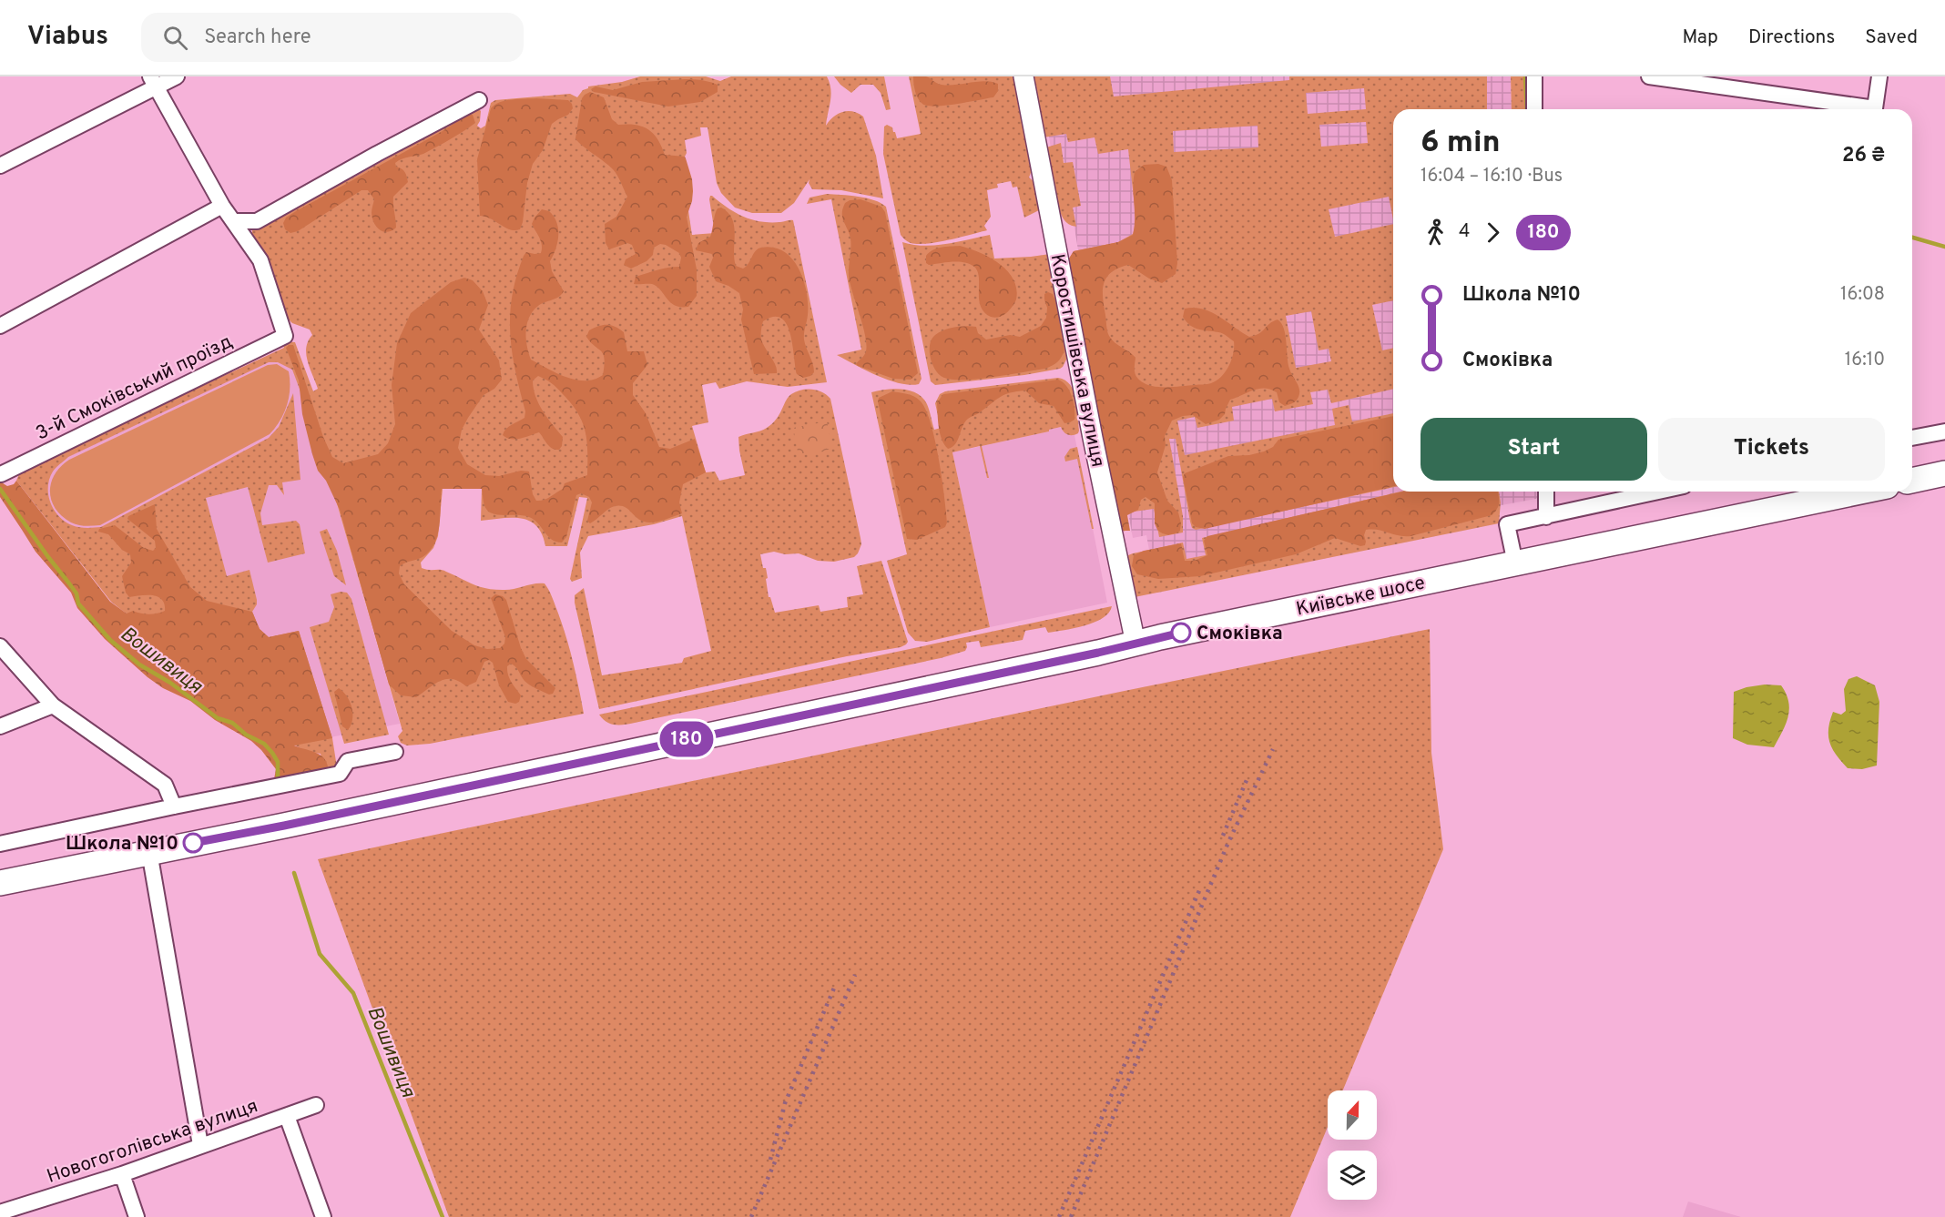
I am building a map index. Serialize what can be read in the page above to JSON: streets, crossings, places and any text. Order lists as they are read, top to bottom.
{
  "streets": {
    "main road": ["Київське шосе"],
    "street": ["Коростишівська вулиця", "3-й Смоківський проїзд", "Новогоголівська вулиця"]
  },
  "crossings": [
    ["Коростишівська вулиця", "Київське шосе"]
  ],
  "water": ["Вошивиця"],
  "places": ["Смоківка", "Школа №10"],
  "lines": ["bus line 180"],
  "north": "top",
  "page": {
    "header": "Viabus",
    "search": "Search here",
    "nav": ["Map", "Directions", "Saved"],
    "on_map": "180",
    "heading": ["6 min", "16:04 – 16:10 · Bus", "26 ₴"],
    "legs": ["4", "180"],
    "list": [
      {
        "name": "Школа №10",
        "value": "16:08"
      },
      {
        "name": "Смоківка",
        "value": "16:10"
      }
    ],
    "buttons": ["Start", "Tickets"]
  }
}
